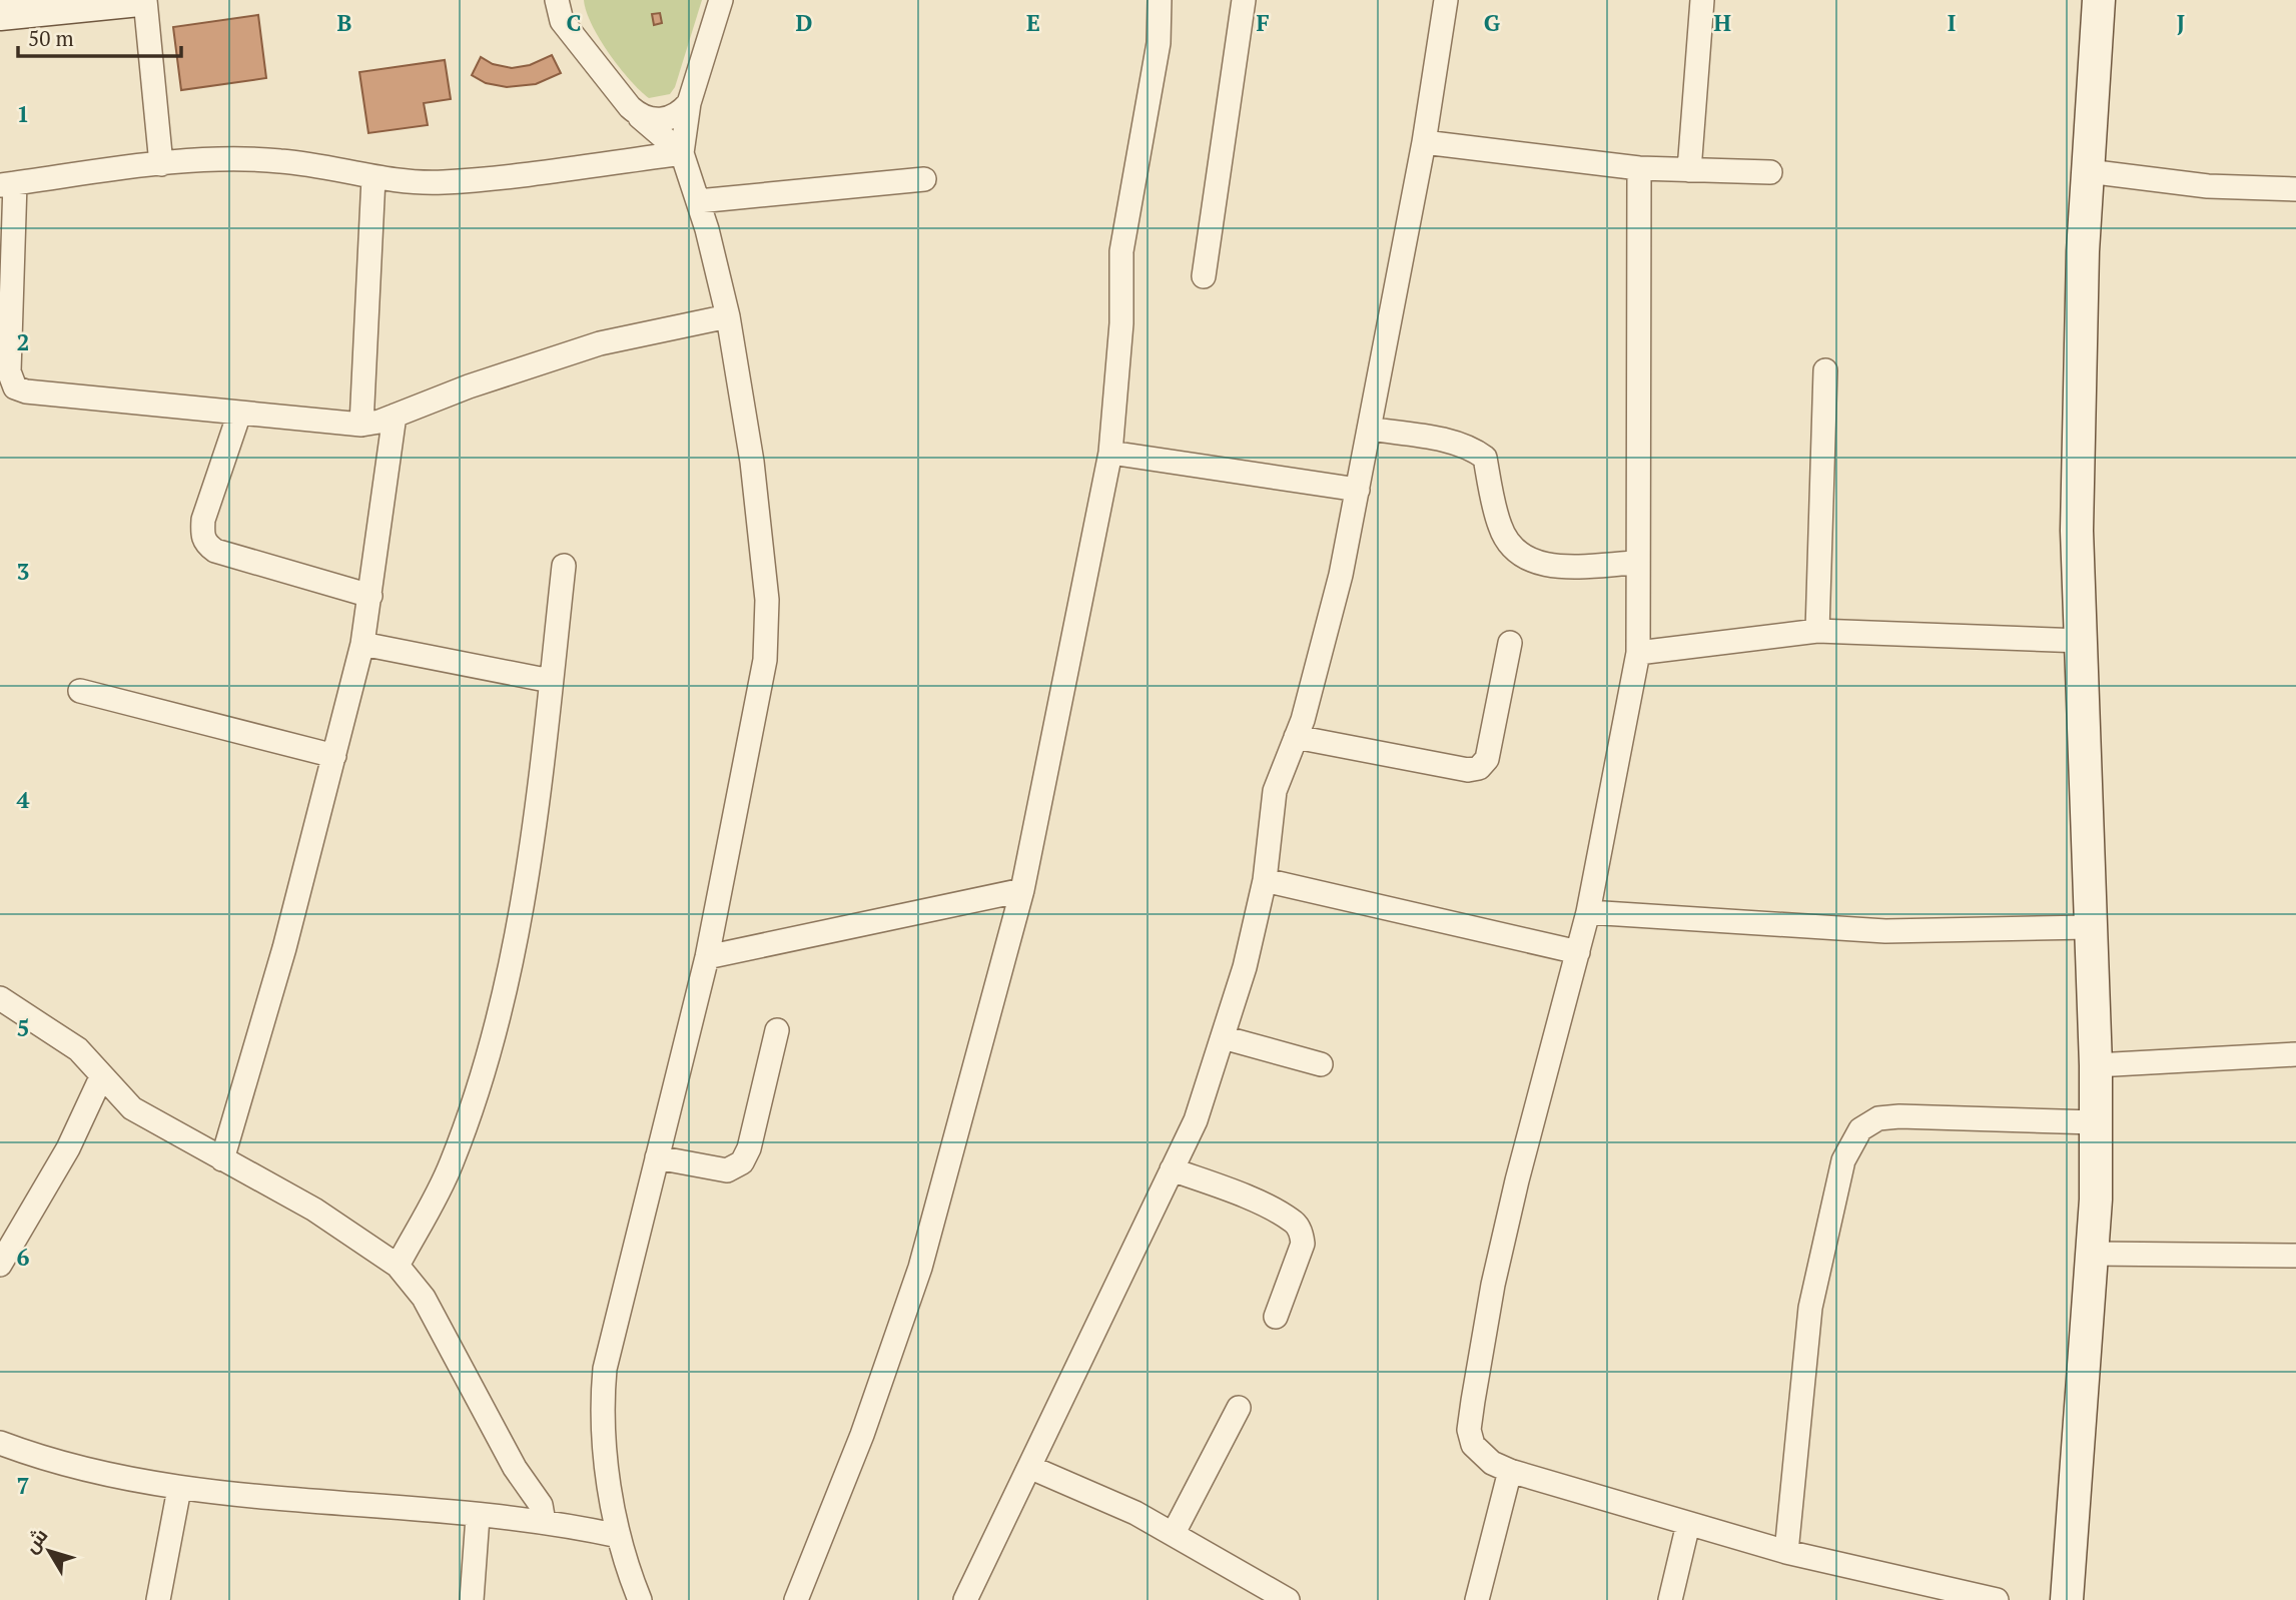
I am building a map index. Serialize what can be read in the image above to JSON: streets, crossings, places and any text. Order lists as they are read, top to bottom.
{
  "scale_bar": "50 m",
  "north": "top left",
  "grid": {
    "columns": [
      "B",
      "C",
      "D",
      "E",
      "F",
      "G",
      "H",
      "I",
      "J"
    ],
    "rows": [
      "1",
      "2",
      "3",
      "4",
      "5",
      "6",
      "7"
    ]
  }
}
